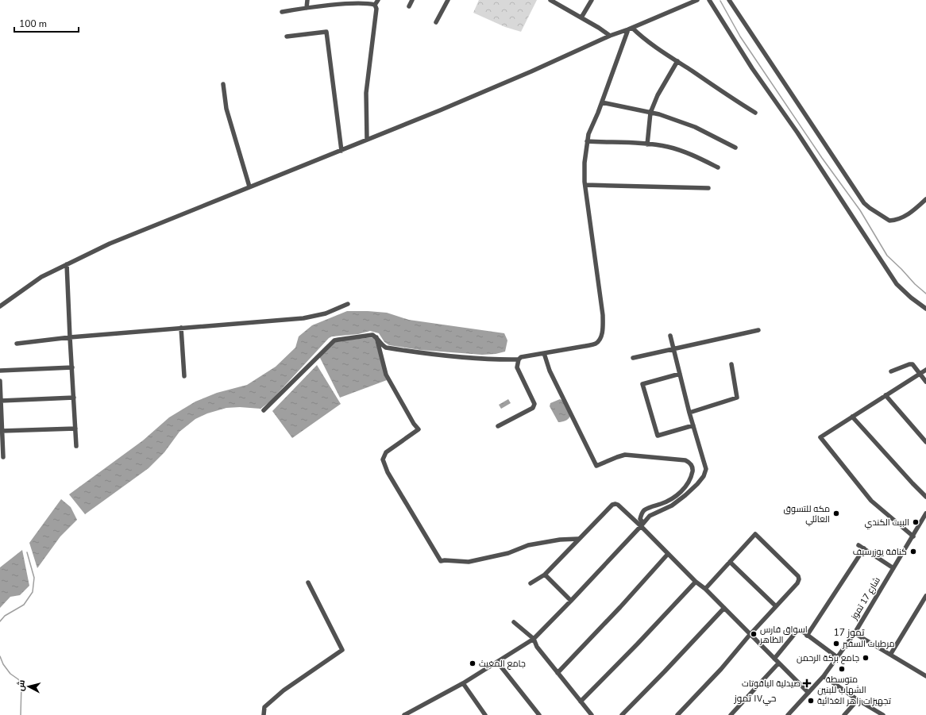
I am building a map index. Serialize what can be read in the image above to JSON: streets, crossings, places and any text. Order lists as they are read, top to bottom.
{
  "streets": {
    "street": ["شارع 17 تموز"]
  },
  "districts": ["17 تموز", "حي۱۷ تموز"],
  "places": {
    "other": [
      "مكه للتسوق العائلي",
      "البيت الكندي",
      "كنافة يوزرسيف",
      "اسواق فارس الظاهر",
      "مرطبات السفير",
      "جامع بركة الرحمن",
      "جامع المغيث",
      "متوسطة الشهاب للبنين",
      "تجهيزات زاهر الغذائية"
    ],
    "health": ["صيدلية الياقوتات"]
  },
  "scale_bar": "100 m",
  "north": "left"
}
